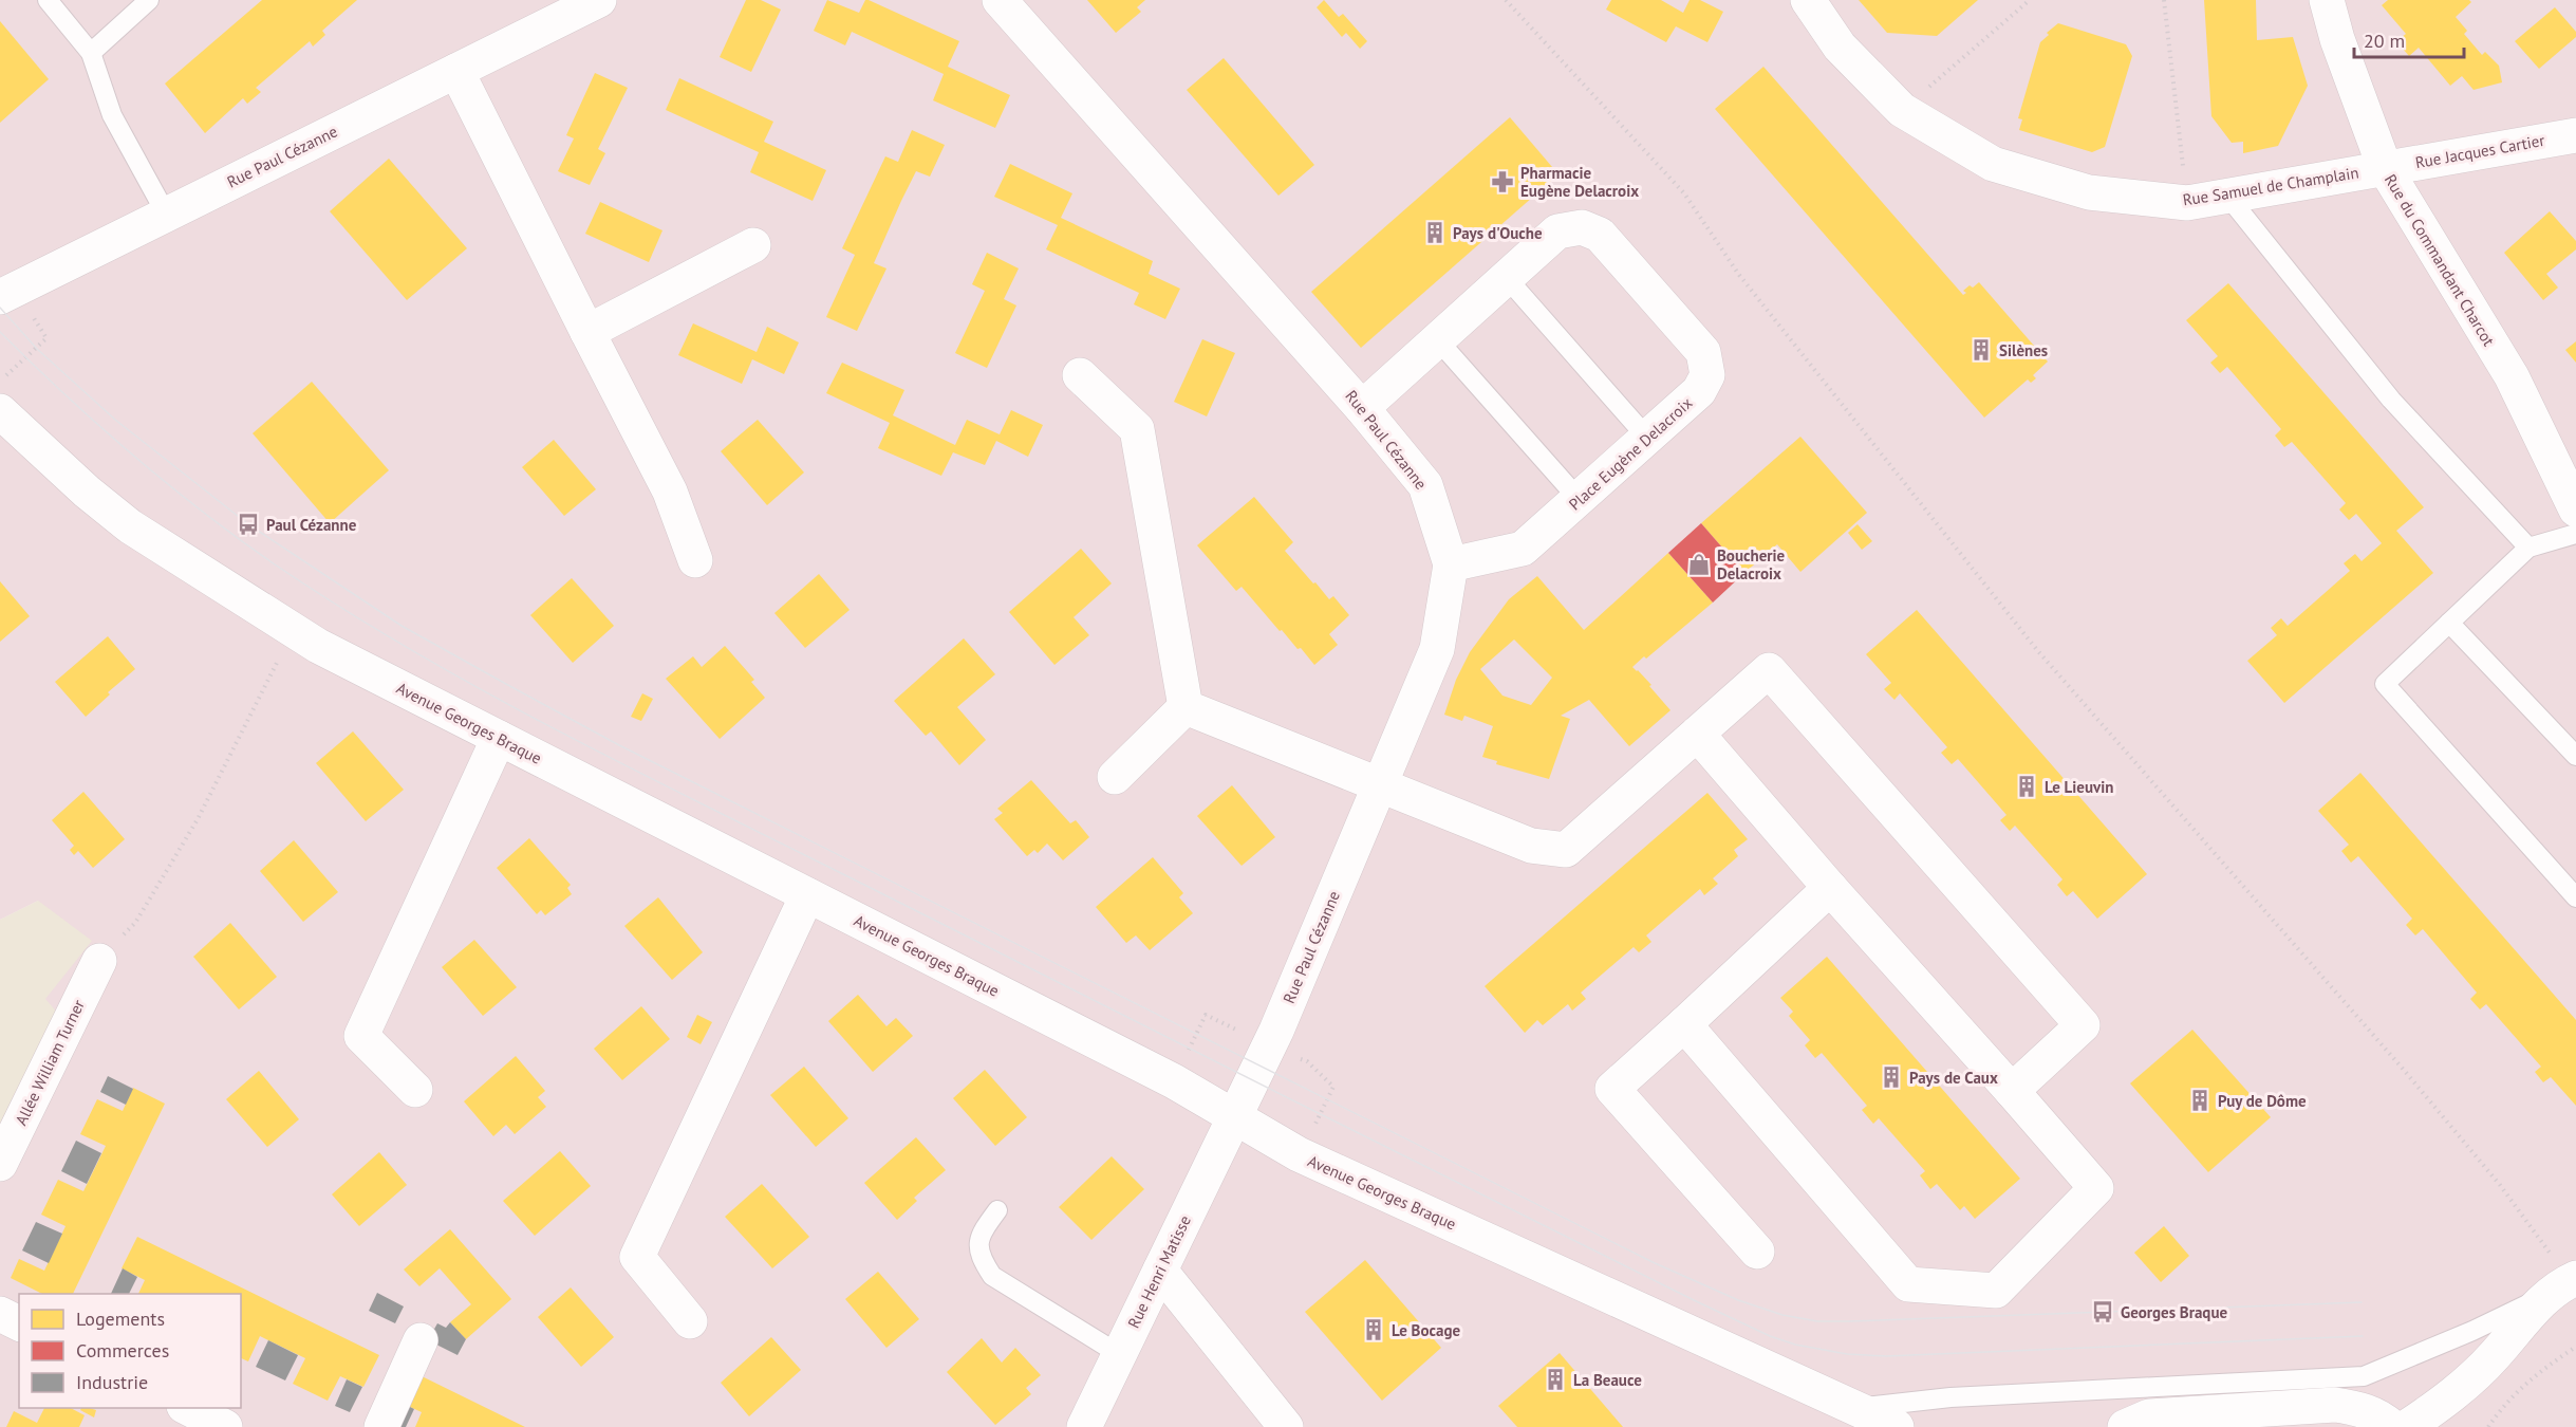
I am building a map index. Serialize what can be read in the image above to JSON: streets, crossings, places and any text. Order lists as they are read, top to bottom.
{
  "streets": {
    "street": [
      "Rue Jacques Cartier",
      "Rue Paul Cézanne",
      "Rue Samuel de Champlain",
      "Rue du Commandant Charcot",
      "Place Eugène Delacroix",
      "Avenue Georges Braque",
      "Allée William Turner",
      "Rue Henri Matisse"
    ]
  },
  "crossings": [
    ["Rue Jacques Cartier", "Rue Samuel de Champlain"],
    ["Rue Jacques Cartier", "Rue du Commandant Charcot"],
    ["Rue Paul Cézanne", "Place Eugène Delacroix"],
    ["Rue Paul Cézanne", "Avenue Georges Braque"],
    ["Rue Paul Cézanne", "Rue Henri Matisse"],
    ["Rue Samuel de Champlain", "Rue du Commandant Charcot"],
    ["Avenue Georges Braque", "Rue Henri Matisse"]
  ],
  "places": {
    "pharmacy": ["Pharmacie Eugène Delacroix"],
    "building": [
      "Pays d'Ouche",
      "Silènes",
      "Le Lieuvin",
      "Pays de Caux",
      "Puy de Dôme",
      "Le Bocage",
      "La Beauce"
    ],
    "bus stop": ["Paul Cézanne", "Georges Braque"],
    "shop": ["Boucherie Delacroix"]
  },
  "legend": ["Logements", "Commerces", "Industrie"],
  "scale_bar": "20 m"
}
